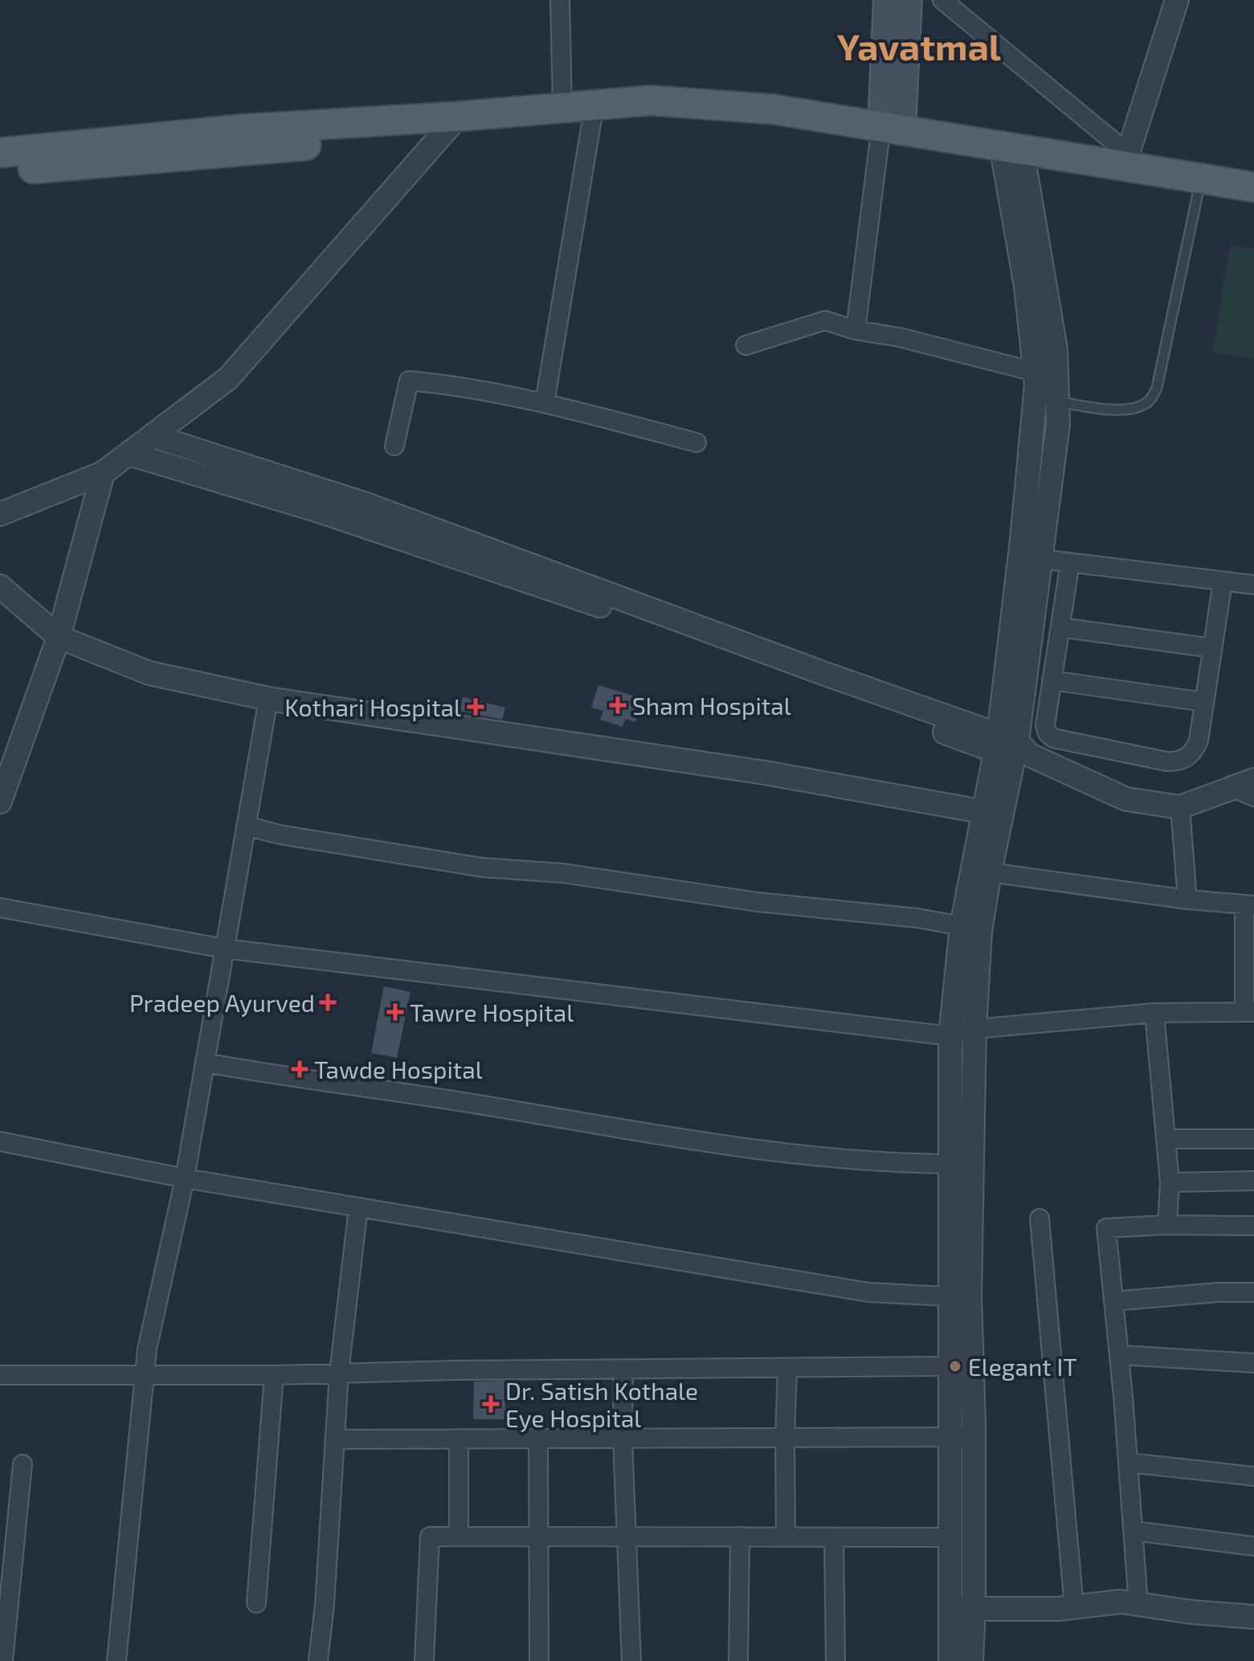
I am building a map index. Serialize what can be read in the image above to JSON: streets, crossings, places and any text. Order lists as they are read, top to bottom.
{
  "districts": ["Yavatmal"],
  "places": {
    "health": [
      "Sham Hospital",
      "Kothari Hospital",
      "Pradeep Ayurved",
      "Tawre Hospital",
      "Tawde Hospital",
      "Dr. Satish Kothale Eye Hospital"
    ],
    "other": ["Elegant IT"]
  }
}
